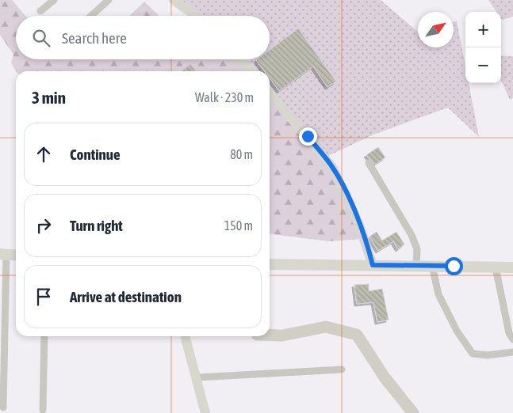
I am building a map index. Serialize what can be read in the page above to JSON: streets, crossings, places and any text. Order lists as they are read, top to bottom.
{
  "north": "top right",
  "page": {
    "map_buttons": ["+", "−"],
    "search": "Search here",
    "heading": ["3 min", "Walk · 230 m"],
    "list": [
      ["Continue", "80 m"],
      ["Turn right", "150 m"],
      "Arrive at destination"
    ]
  }
}
